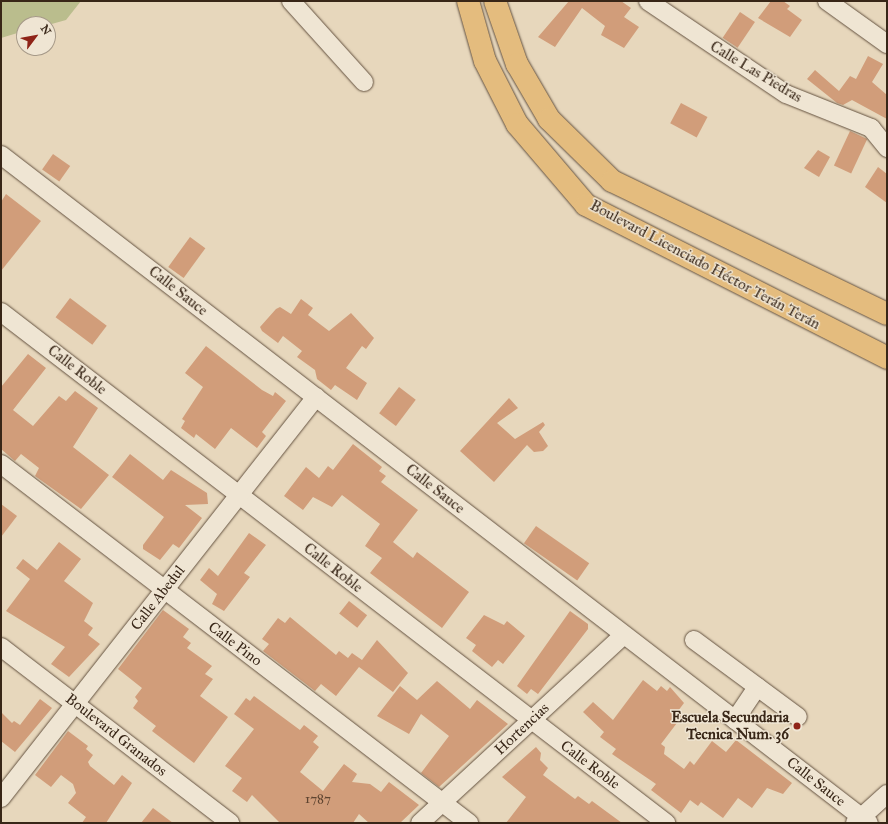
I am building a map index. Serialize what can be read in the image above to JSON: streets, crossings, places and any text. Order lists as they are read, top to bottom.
{
  "streets": {
    "main road": ["Boulevard Licenciado Héctor Terán Terán"],
    "street": [
      "Calle Las Piedras",
      "Calle Sauce",
      "Calle Roble",
      "Calle Abedul",
      "Calle Pino",
      "Hortencias",
      "Boulevard Granados"
    ]
  },
  "crossings": [
    ["Calle Sauce", "Calle Abedul"],
    ["Calle Sauce", "Hortencias"],
    ["Calle Roble", "Calle Abedul"],
    ["Calle Roble", "Hortencias"],
    ["Calle Abedul", "Calle Pino"],
    ["Calle Abedul", "Boulevard Granados"],
    ["Calle Pino", "Hortencias"]
  ],
  "places": ["Escuela Secundaria Tecnica Num. 36"],
  "house_numbers": ["1787"],
  "north": "top right"
}
